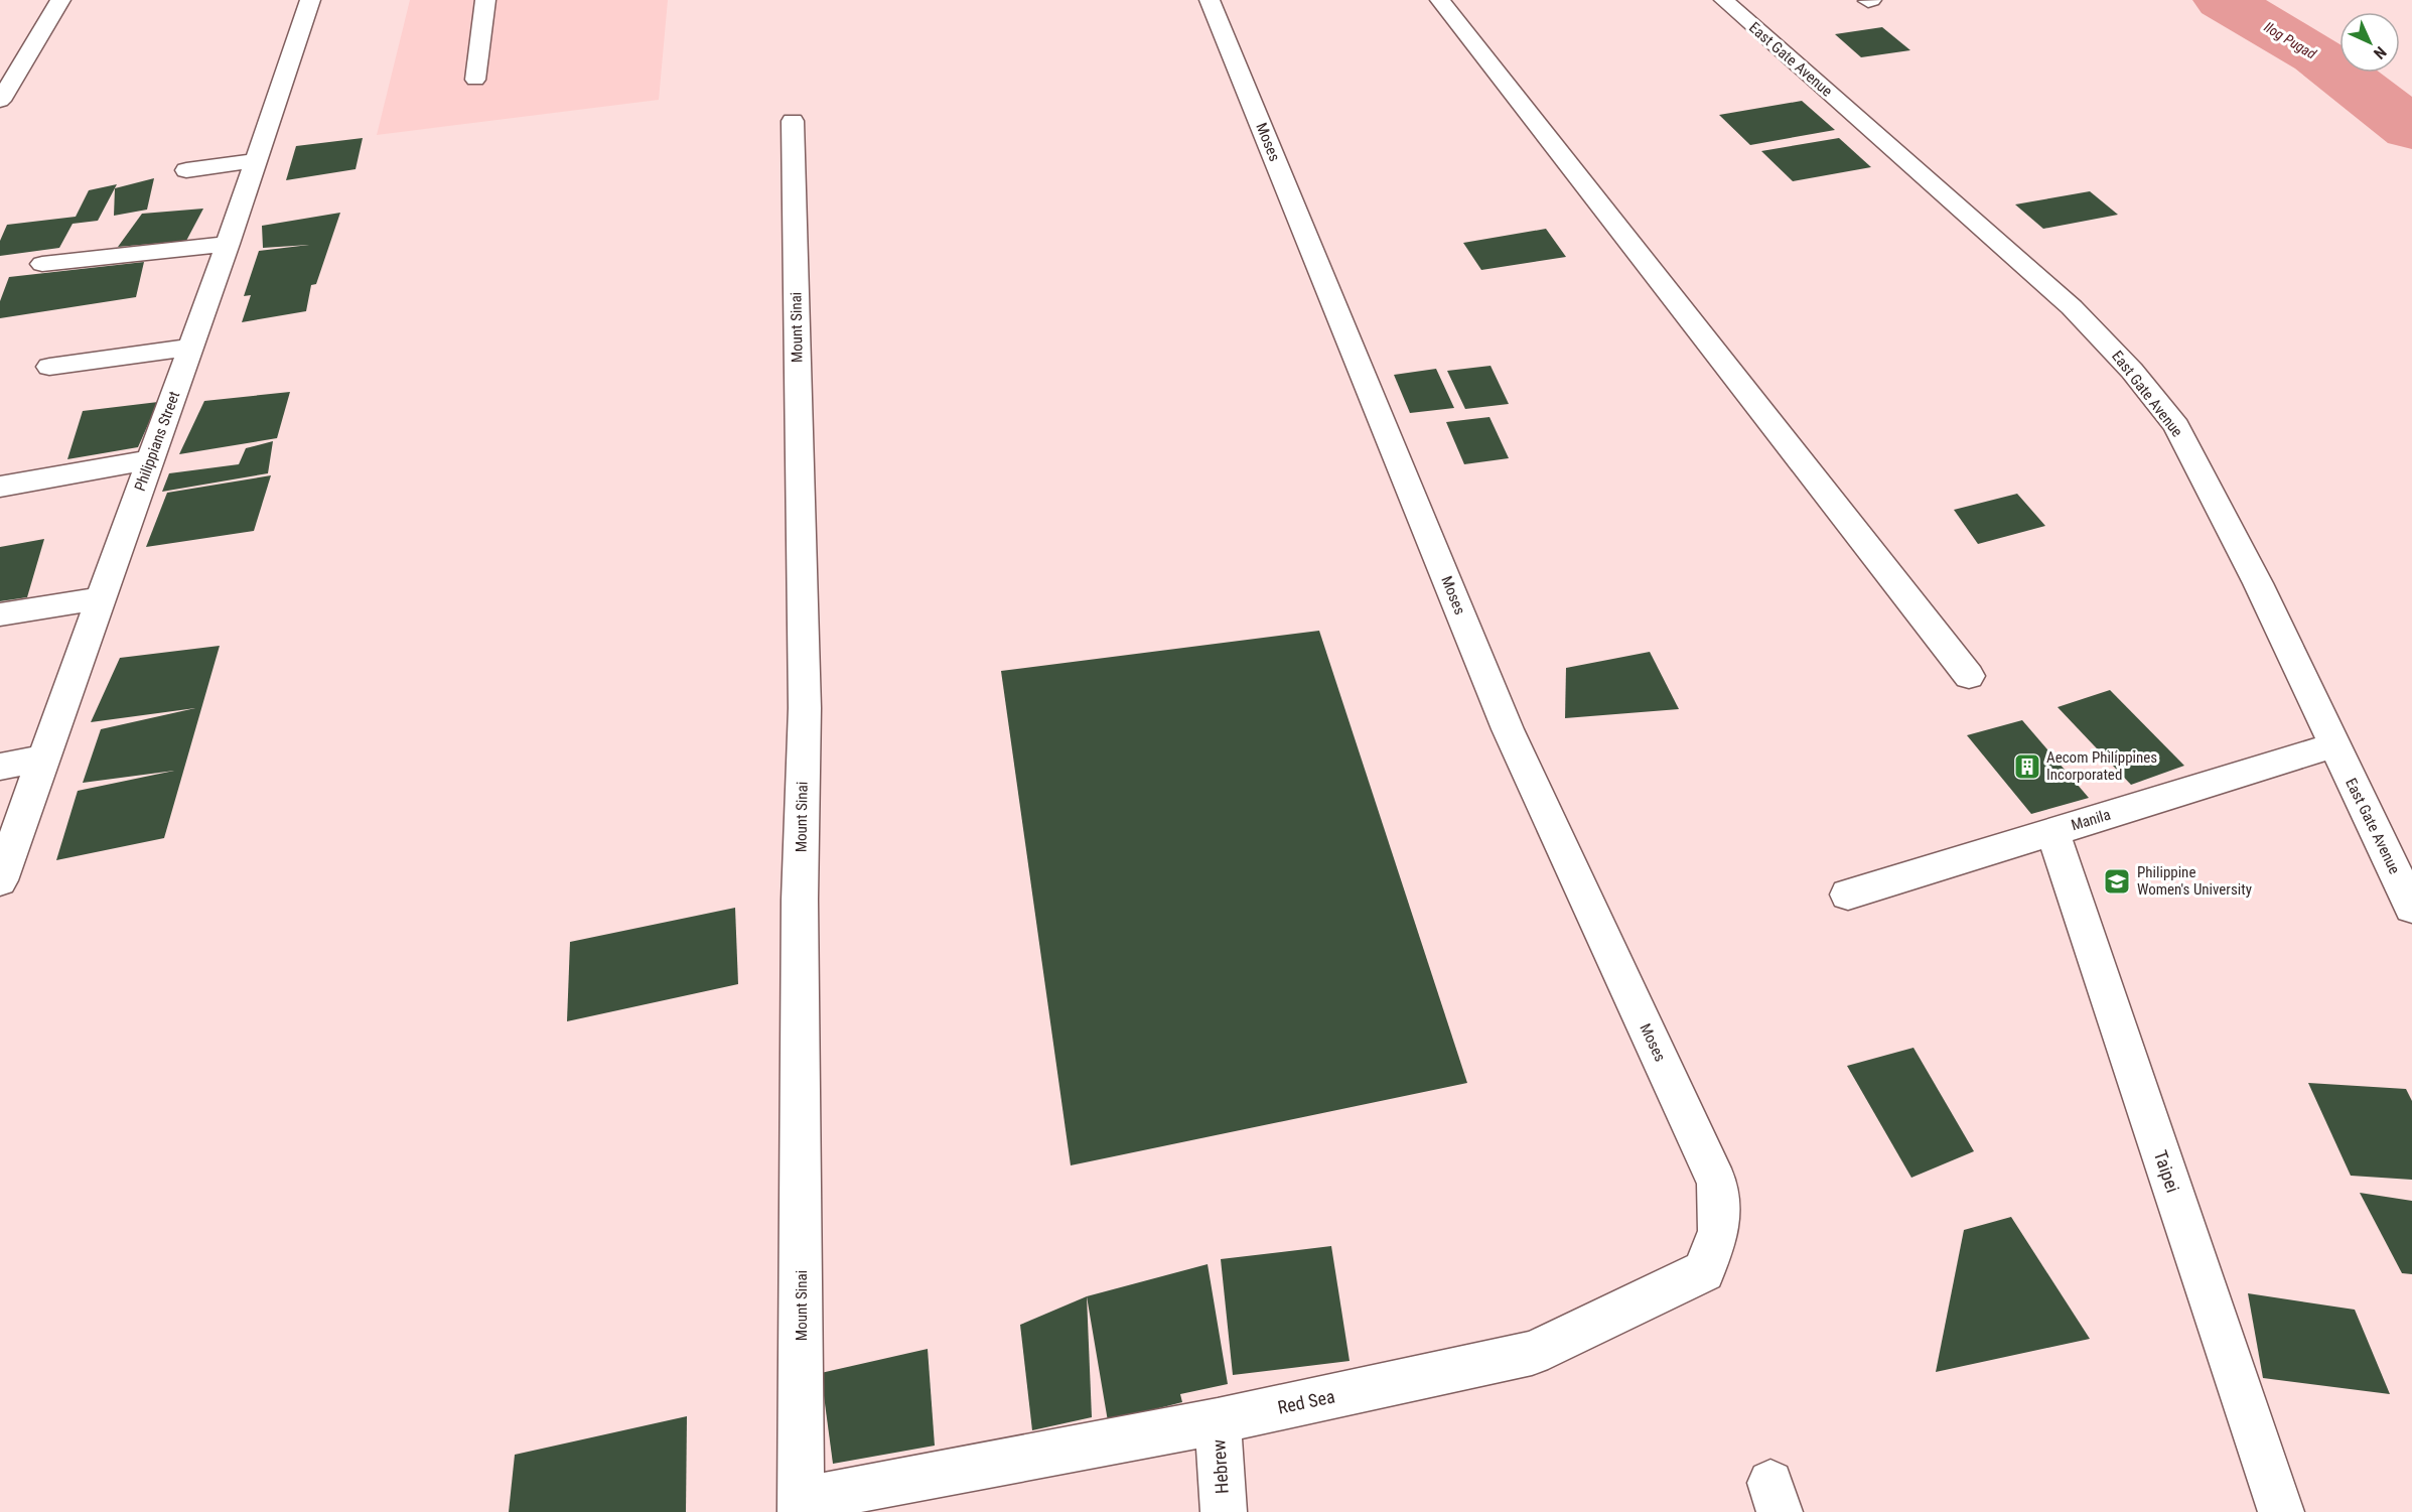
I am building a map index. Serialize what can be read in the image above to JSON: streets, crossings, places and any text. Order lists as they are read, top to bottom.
{
  "streets": {
    "street": [
      "East Gate Avenue",
      "Moses",
      "Mount Sinai",
      "Philippians Street",
      "Manila",
      "Taipei",
      "Red Sea",
      "Hebrew"
    ]
  },
  "crossings": [
    ["East Gate Avenue", "Manila"],
    ["Moses", "Red Sea"],
    ["Mount Sinai", "Red Sea"],
    ["Manila", "Taipei"],
    ["Red Sea", "Hebrew"]
  ],
  "water": ["Ilog Pugad"],
  "places": {
    "building": ["Aecom Philippines Incorporated"],
    "school or university": ["Philippine Women's University"]
  },
  "north": "bottom right"
}
